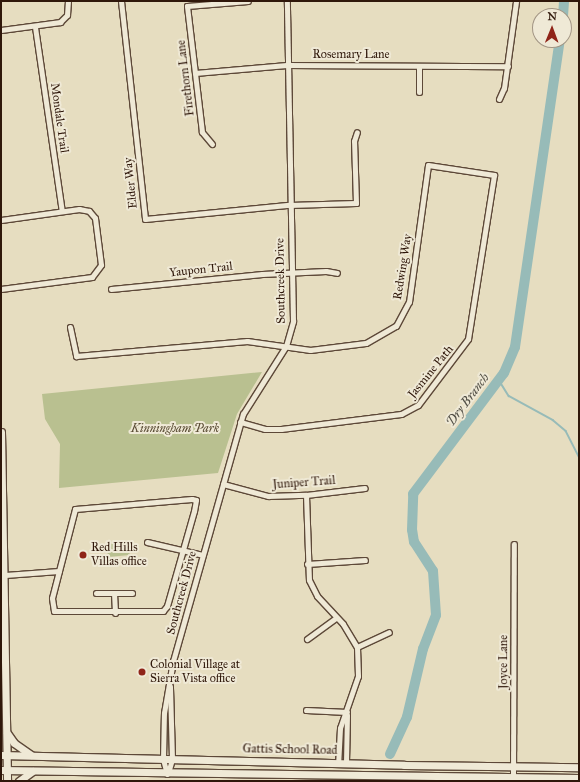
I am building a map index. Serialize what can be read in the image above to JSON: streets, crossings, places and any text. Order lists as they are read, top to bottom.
{
  "streets": {
    "main road": ["Gattis School Road"],
    "street": [
      "Rosemary Lane",
      "Firethorn Lane",
      "Mondale Trail",
      "Elder Way",
      "Redwing Way",
      "Yaupon Trail",
      "Southcreek Drive",
      "Jasmine Path",
      "Juniper Trail",
      "Joyce Lane"
    ]
  },
  "crossings": [
    ["Rosemary Lane", "Firethorn Lane"],
    ["Rosemary Lane", "Southcreek Drive"],
    ["Elder Way", "Southcreek Drive"],
    ["Redwing Way", "Southcreek Drive"],
    ["Redwing Way", "Jasmine Path"],
    ["Yaupon Trail", "Southcreek Drive"],
    ["Southcreek Drive", "Jasmine Path"],
    ["Southcreek Drive", "Juniper Trail"],
    ["Southcreek Drive", "Gattis School Road"],
    ["Joyce Lane", "Gattis School Road"]
  ],
  "water": ["Dry Branch"],
  "parks": ["Kinningham Park"],
  "places": ["Red Hills Villas office", "Colonial Village at Sierra Vista office"],
  "north": "top"
}
